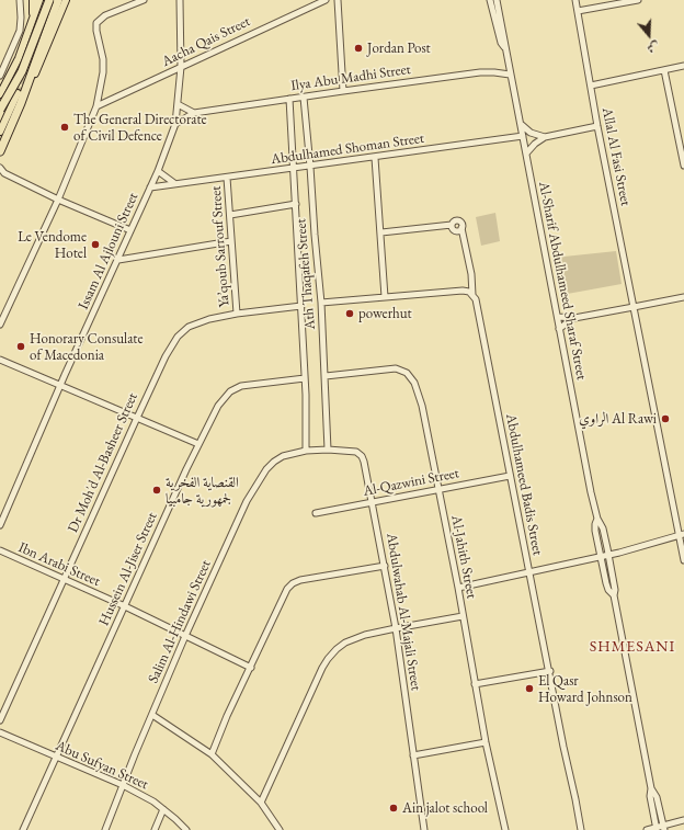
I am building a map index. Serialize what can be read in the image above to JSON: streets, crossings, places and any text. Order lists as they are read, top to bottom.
{
  "streets": {
    "street": [
      "Aacha Qais Street",
      "Ilya Abu Madhi Street",
      "Abdulhamed Shoman Street",
      "Allal Al Fasi Street",
      "Ya’qoub Sarrouf Street",
      "Issam Al Ajlouni Street",
      "Ath Thaqafeh Street",
      "Al-Sharif Abdulhameed Sharaf Street",
      "Dr Moh'd Al-Basheer Street",
      "Al-Qazwini Street",
      "Abdulhameed Badis Street",
      "Al-Jahith Street",
      "Ibn Arabi Street",
      "Hussein Al-Jiser Street",
      "Abdulwahab Al-Majali Street",
      "Salim Al-Hindawi Street",
      "Abu Sufyan Street"
    ]
  },
  "crossings": [
    ["Aacha Qais Street", "Issam Al Ajlouni Street"],
    ["Ilya Abu Madhi Street", "Issam Al Ajlouni Street"],
    ["Ilya Abu Madhi Street", "Ath Thaqafeh Street"],
    ["Ilya Abu Madhi Street", "Al-Sharif Abdulhameed Sharaf Street"],
    ["Abdulhamed Shoman Street", "Ya’qoub Sarrouf Street"],
    ["Abdulhamed Shoman Street", "Issam Al Ajlouni Street"],
    ["Abdulhamed Shoman Street", "Ath Thaqafeh Street"],
    ["Abdulhamed Shoman Street", "Al-Sharif Abdulhameed Sharaf Street"],
    ["Ya’qoub Sarrouf Street", "Dr Moh'd Al-Basheer Street"],
    ["Ath Thaqafeh Street", "Dr Moh'd Al-Basheer Street"],
    ["Ath Thaqafeh Street", "Al-Jahith Street"],
    ["Ath Thaqafeh Street", "Hussein Al-Jiser Street"],
    ["Ath Thaqafeh Street", "Abdulwahab Al-Majali Street"],
    ["Ath Thaqafeh Street", "Salim Al-Hindawi Street"],
    ["Dr Moh'd Al-Basheer Street", "Ibn Arabi Street"],
    ["Al-Qazwini Street", "Abdulhameed Badis Street"],
    ["Al-Qazwini Street", "Al-Jahith Street"],
    ["Al-Qazwini Street", "Abdulwahab Al-Majali Street"],
    ["Ibn Arabi Street", "Hussein Al-Jiser Street"],
    ["Ibn Arabi Street", "Salim Al-Hindawi Street"],
    ["Hussein Al-Jiser Street", "Abu Sufyan Street"],
    ["Abdulwahab Al-Majali Street", "Salim Al-Hindawi Street"],
    ["Salim Al-Hindawi Street", "Abu Sufyan Street"]
  ],
  "districts": ["SHMESANI"],
  "places": [
    "Jordan Post",
    "The General Directorate of Civil Defence",
    "Le Vendome Hotel",
    "powerhut",
    "Honorary Consulate of Macedonia",
    "الراوي Al Rawi",
    "القنصاية الفخرية لجمهورية جامبيا",
    "El Qasr Howard Johnson",
    "Ain jalot school"
  ],
  "north": "bottom"
}
